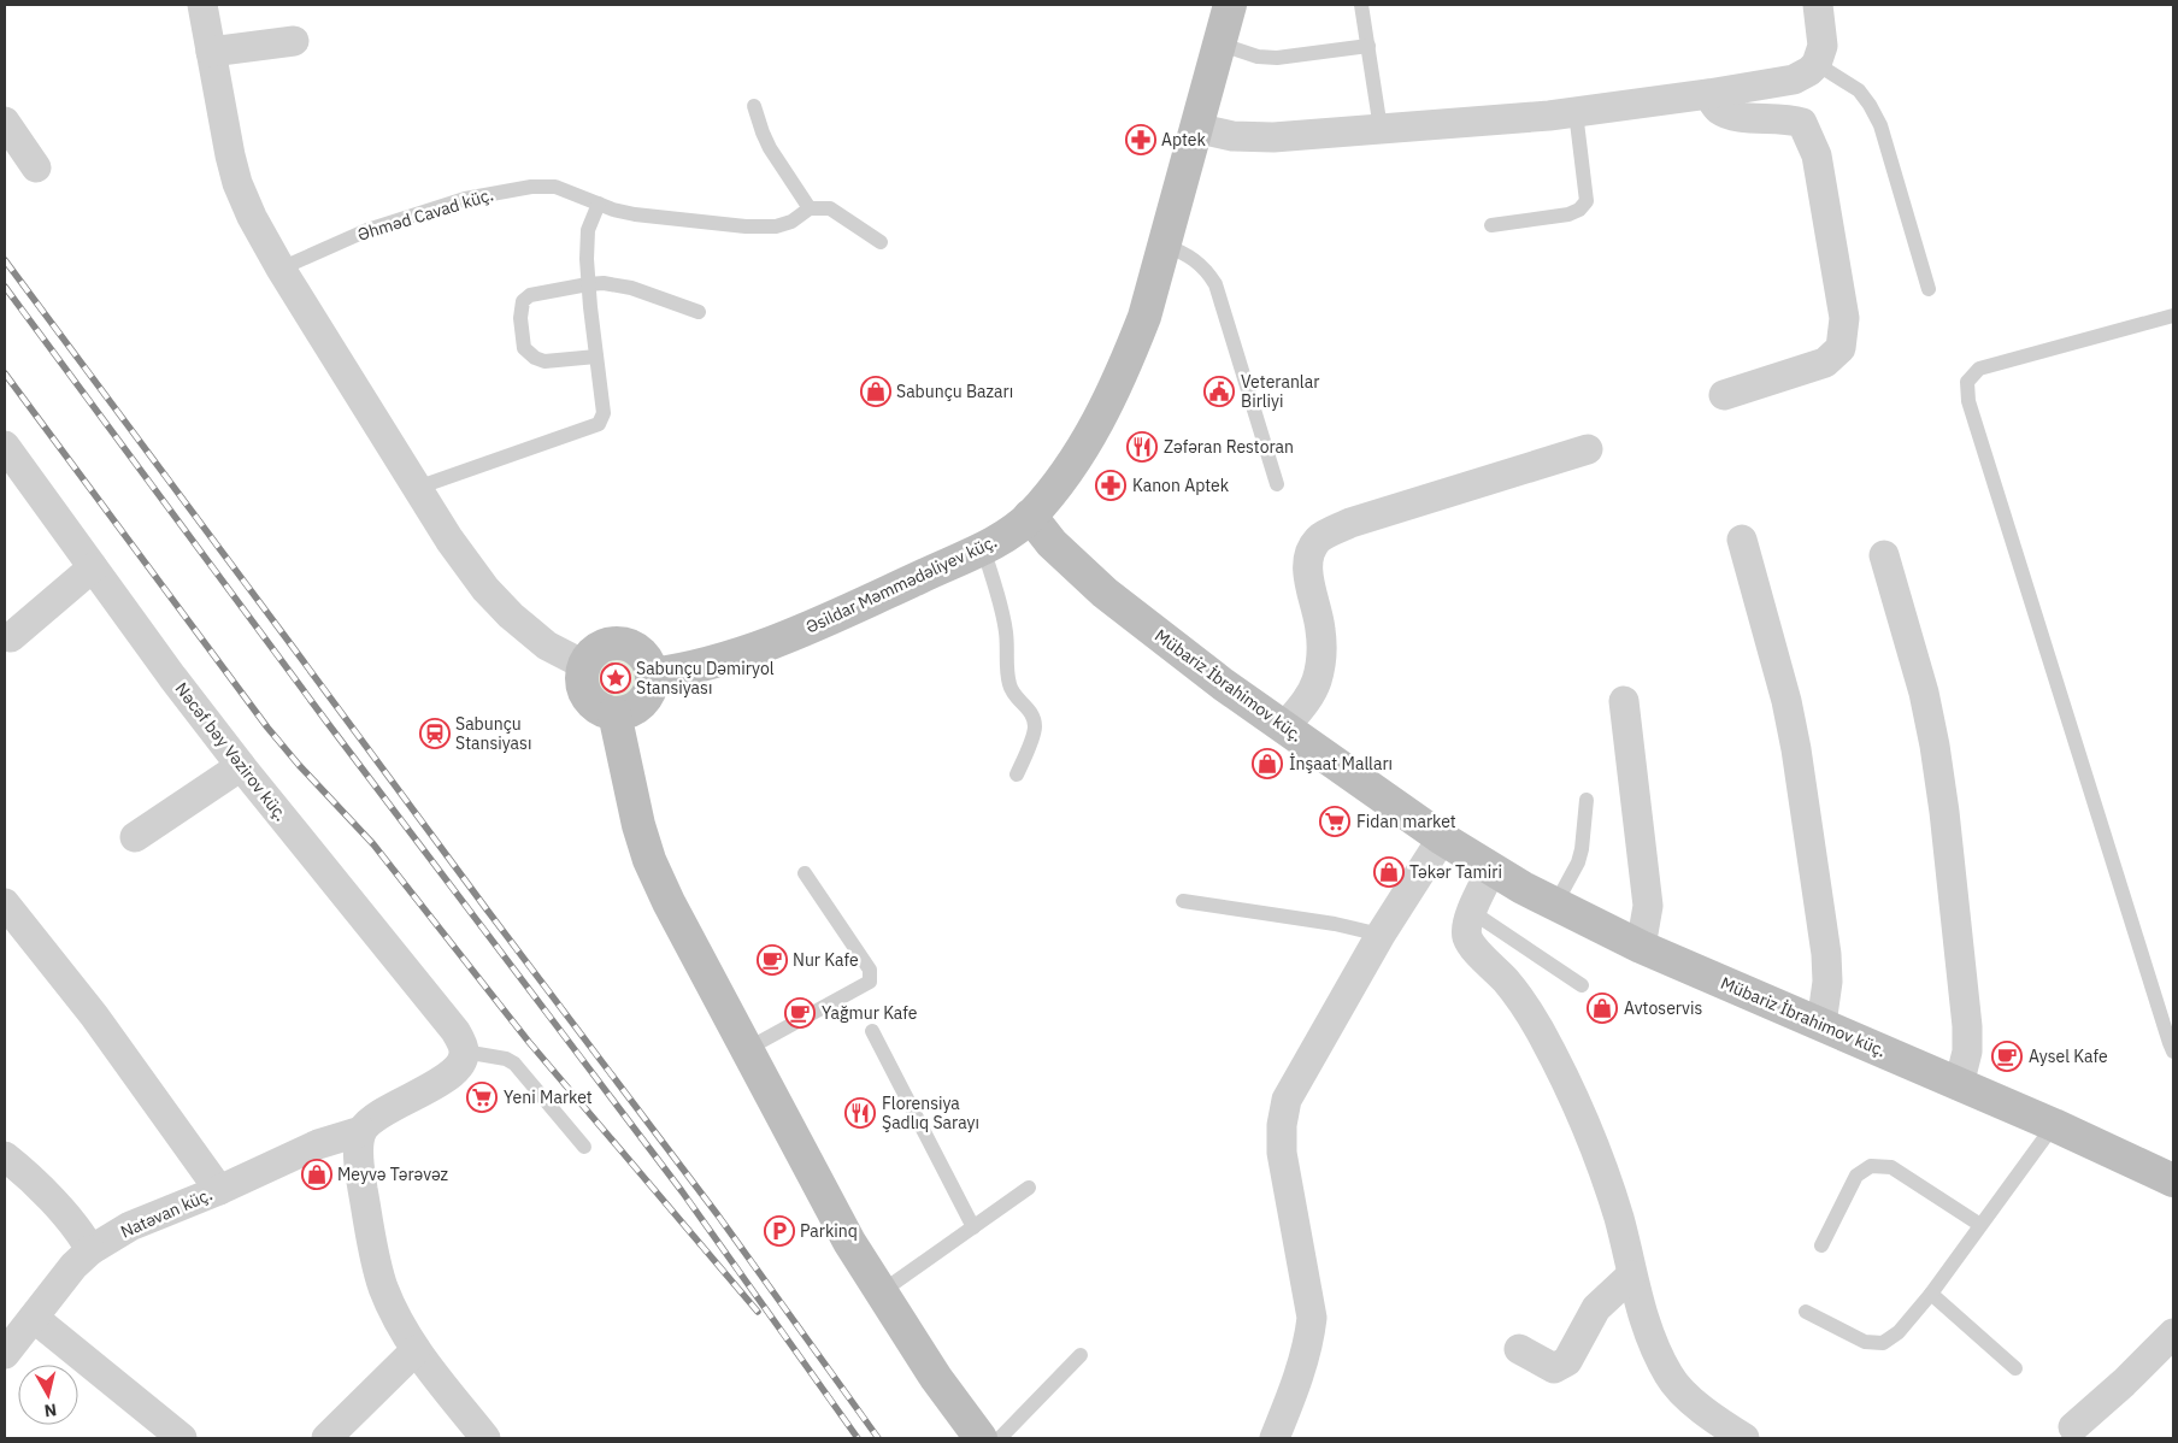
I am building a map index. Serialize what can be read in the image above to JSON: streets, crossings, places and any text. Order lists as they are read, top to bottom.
{
  "streets": {
    "street": [
      "Əsildar Məmmədəliyev küç.",
      "Mübariz İbrahimov küç.",
      "Nəcəf bəy Vəzirov küç.",
      "Natəvan küç."
    ],
    "lane": ["Əhməd Cavad küç."]
  },
  "crossings": [
    ["Əsildar Məmmədəliyev küç.", "Mübariz İbrahimov küç."],
    ["Nəcəf bəy Vəzirov küç.", "Natəvan küç."]
  ],
  "places": {
    "pharmacy": ["Aptek", "Kanon Aptek"],
    "shop": [
      "Sabunçu Bazarı",
      "İnşaat Malları",
      "Təkər Tamiri",
      "Avtoservis",
      "Meyvə Tərəvəz"
    ],
    "public building": ["Veteranlar Birliyi"],
    "restaurant": ["Zəfəran Restoran", "Florensiya Şadlıq Sarayı"],
    "place": ["Sabunçu Dəmiryol Stansiyası"],
    "station": ["Sabunçu Stansiyası"],
    "supermarket": ["Fidan market", "Yeni Market"],
    "cafe": ["Nur Kafe", "Yağmur Kafe", "Aysel Kafe"],
    "parking": ["Parkinq"]
  },
  "north": "bottom"
}
